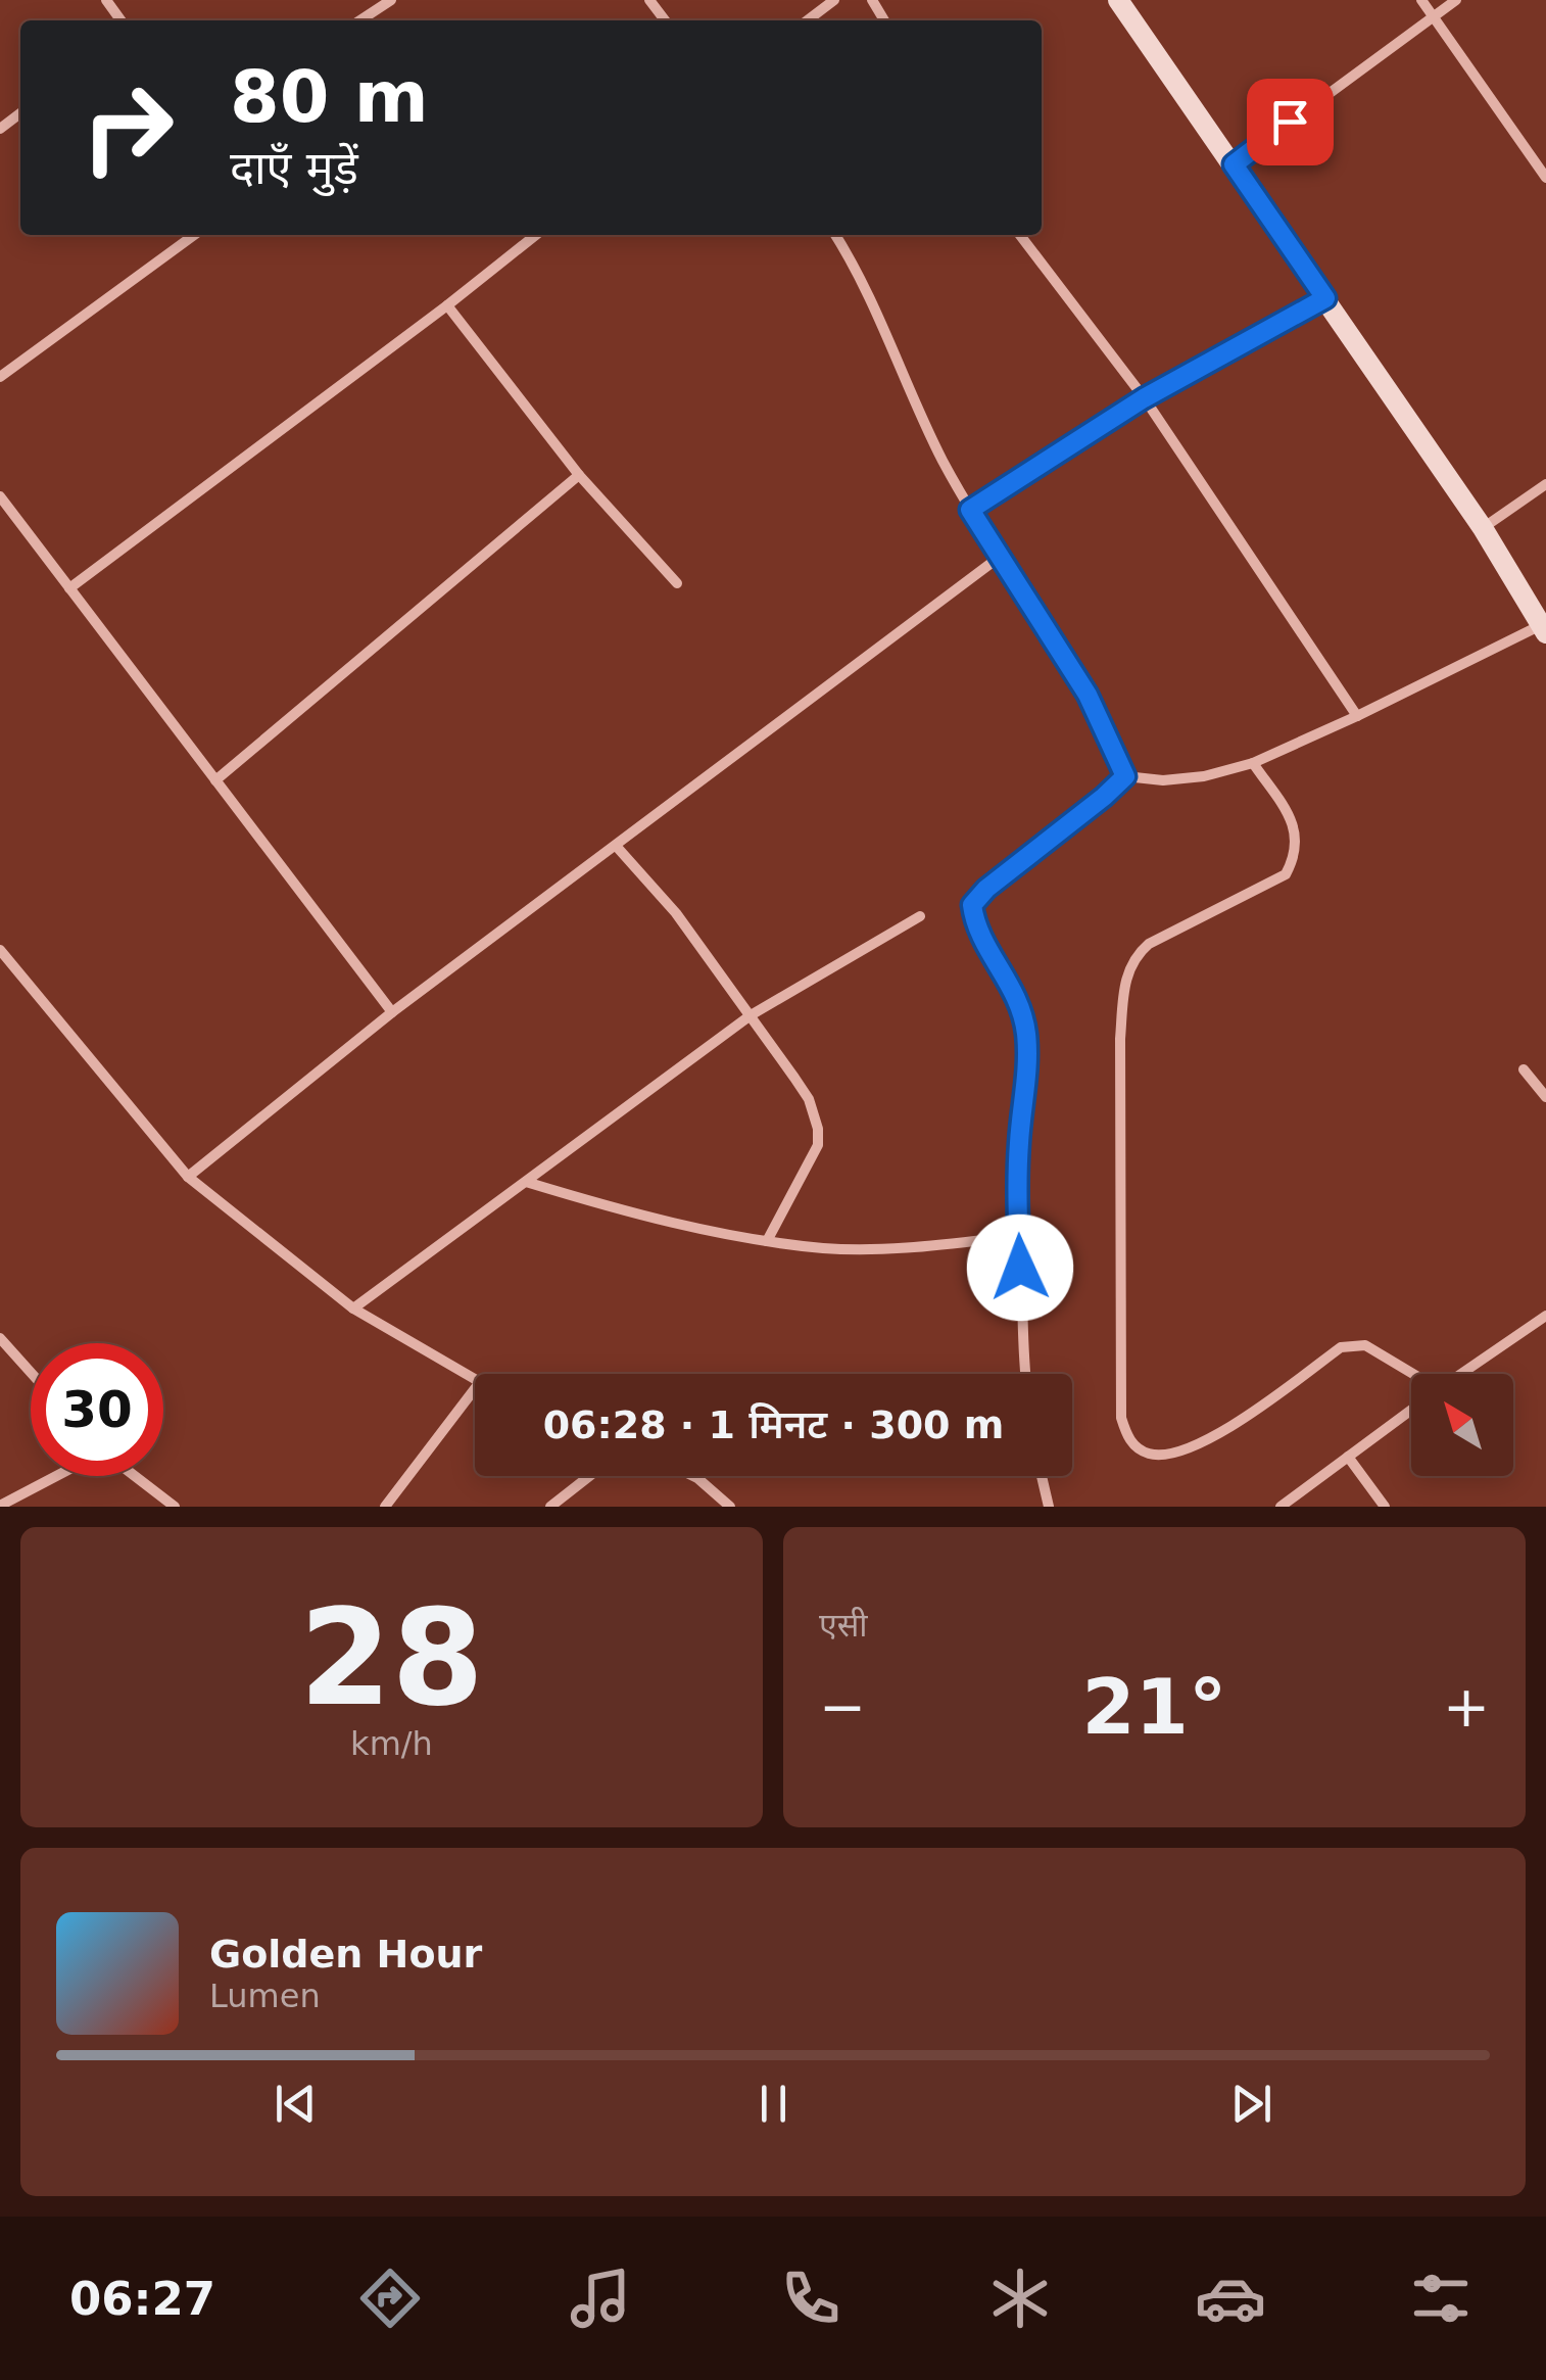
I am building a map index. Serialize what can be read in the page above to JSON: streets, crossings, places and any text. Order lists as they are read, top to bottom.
{
  "north": "top left",
  "page": {
    "turn": ["80 m", "दाएँ मुड़ें"],
    "limit": "30",
    "trip": "06:28 · 1 मिनट · 300 m",
    "tile": [
      ["28", "km/h"],
      "एसी"
    ],
    "heat": ["−", "21°", "+"],
    "song": ["Golden Hour", "Lumen"],
    "tabs": "06:27"
  }
}
